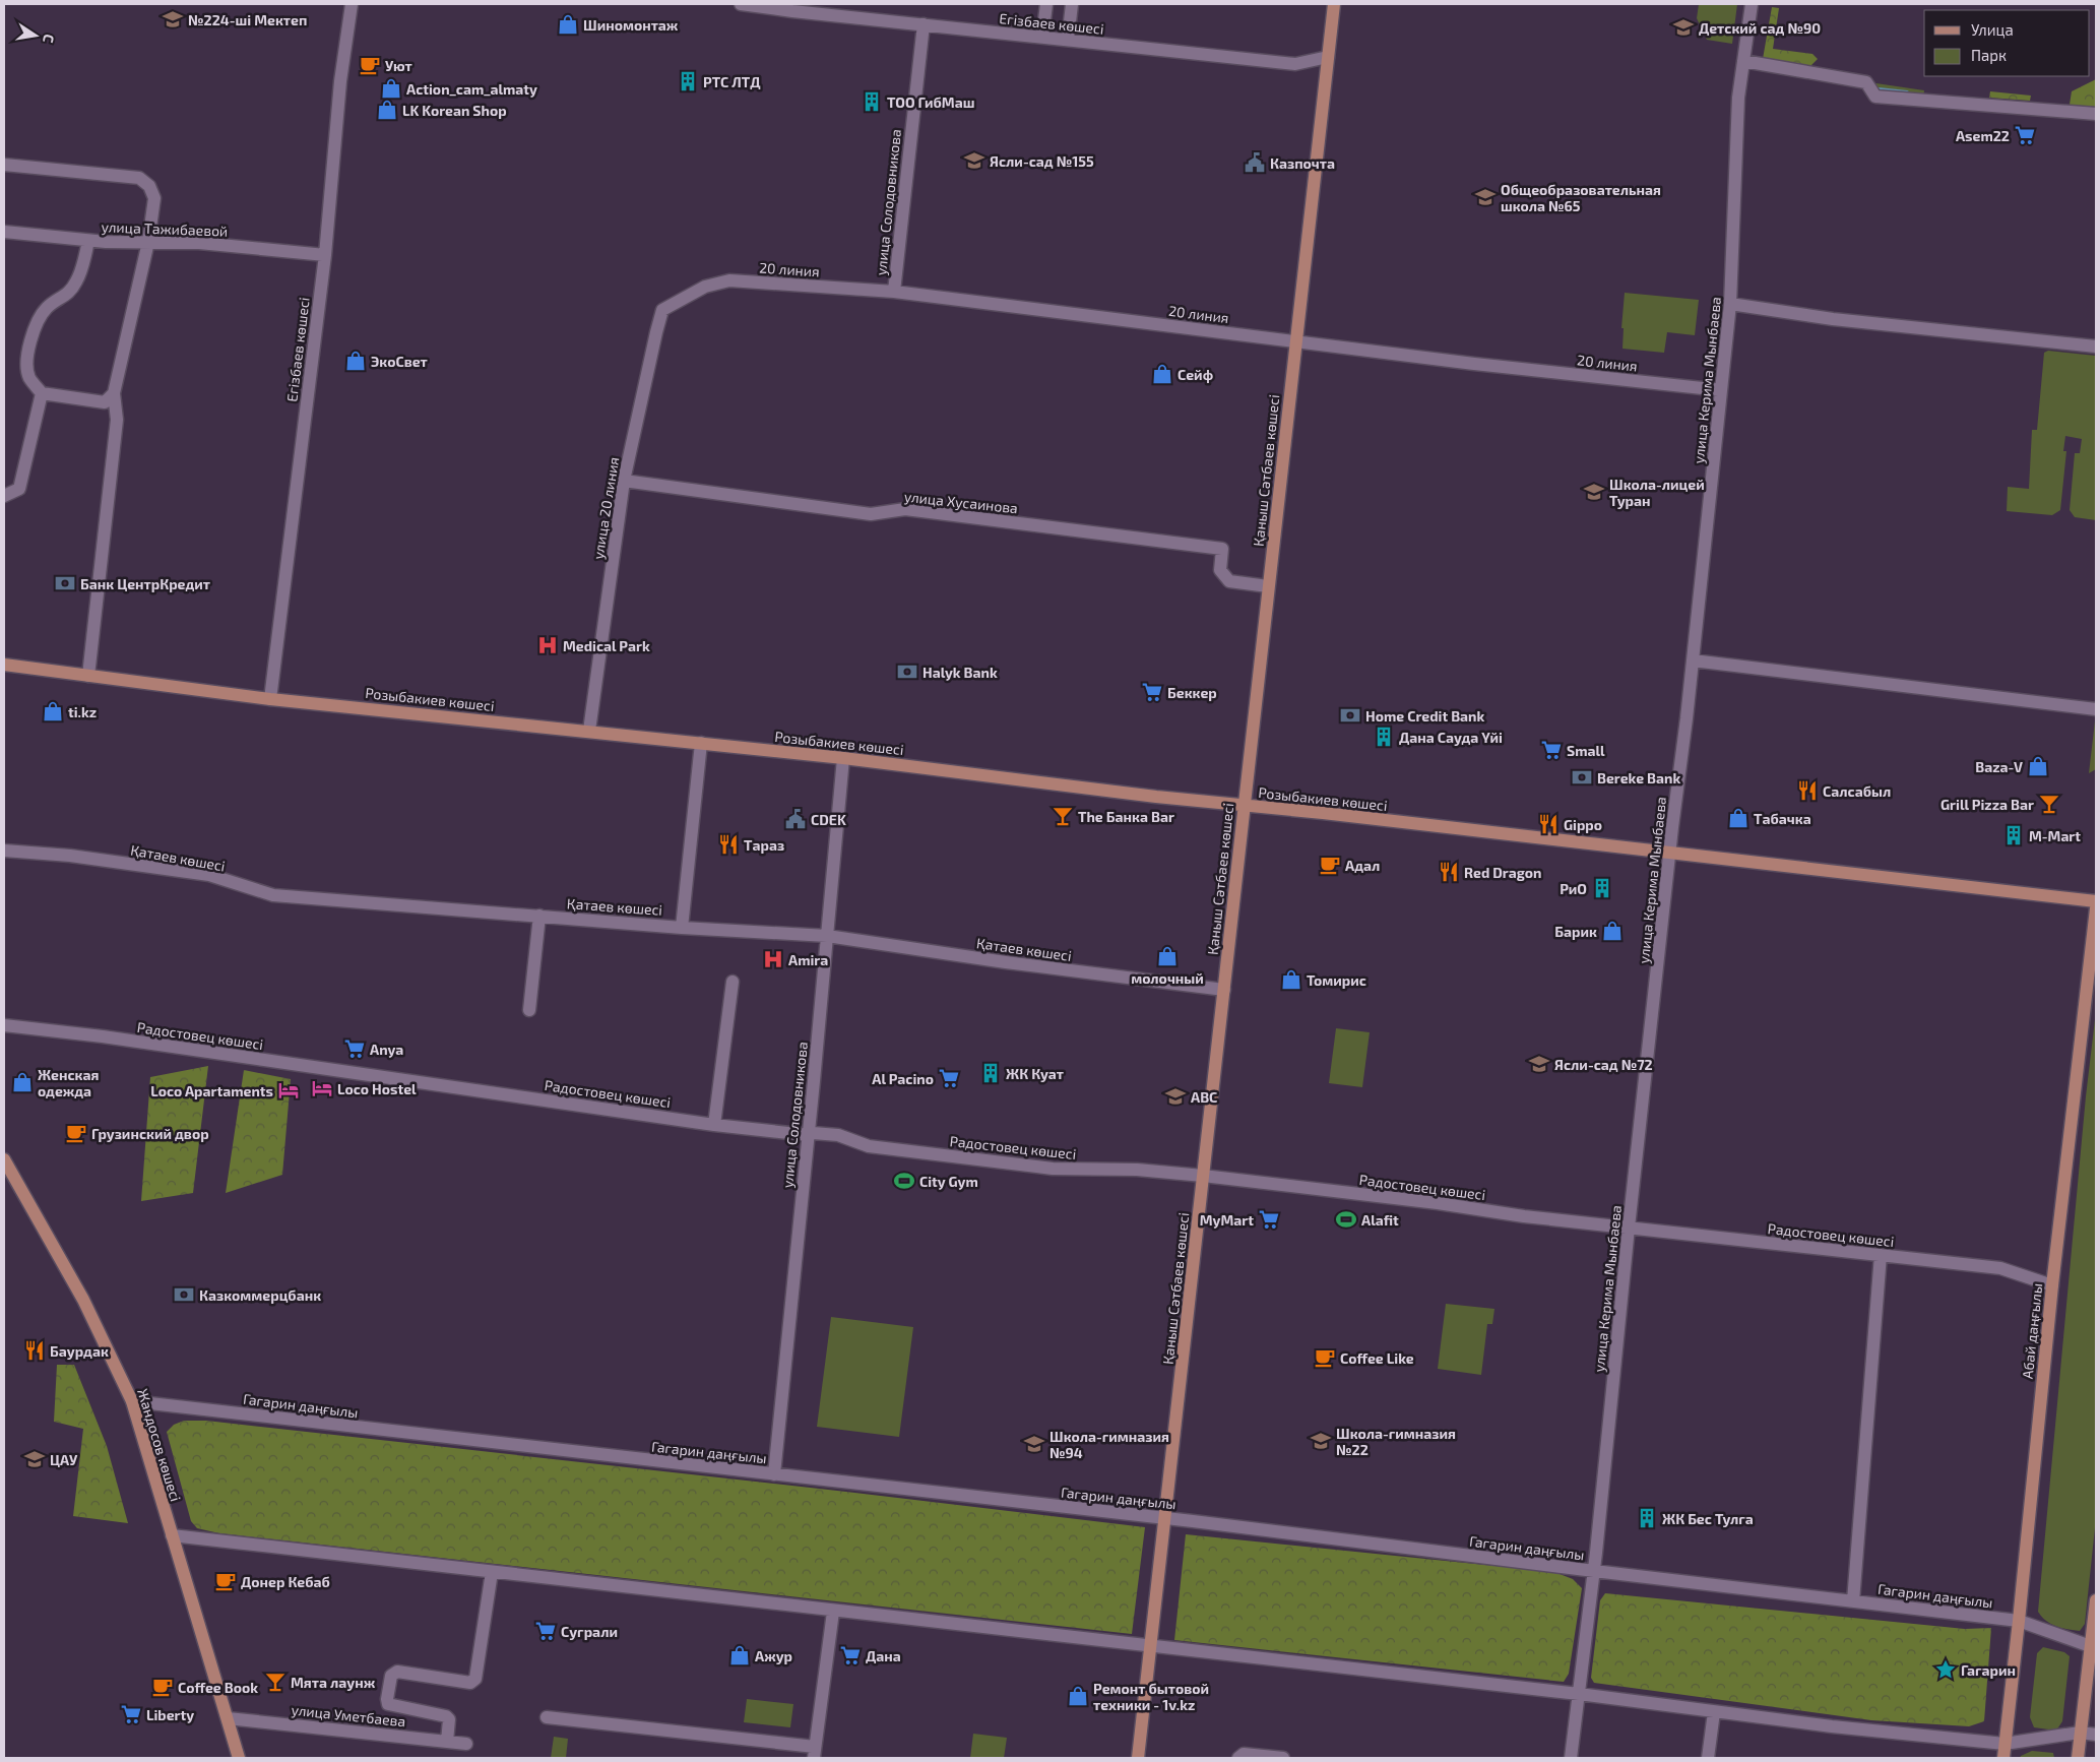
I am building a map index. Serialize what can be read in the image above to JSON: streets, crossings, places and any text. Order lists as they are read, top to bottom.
{
  "streets": {
    "main road": [
      "Қаныш Сәтбаев көшесі",
      "Розыбакиев көшесі",
      "Абай даңғылы",
      "Жандосов көшесі"
    ],
    "street": [
      "Егізбаев көшесі",
      "улица Солодовникова",
      "улица Тажибаевой",
      "20 линия",
      "улица Керима Мынбаева",
      "улица Хусаинова",
      "улица 20 линия",
      "Қатаев көшесі",
      "Радостовец көшесі",
      "Гагарин даңғылы",
      "улица Уметбаева"
    ]
  },
  "crossings": [
    ["Егізбаев көшесі", "улица Солодовникова"],
    ["Егізбаев көшесі", "улица Тажибаевой"],
    ["Егізбаев көшесі", "Қаныш Сәтбаев көшесі"],
    ["Егізбаев көшесі", "Розыбакиев көшесі"],
    ["улица Солодовникова", "20 линия"],
    ["улица Солодовникова", "Розыбакиев көшесі"],
    ["улица Солодовникова", "Қатаев көшесі"],
    ["улица Солодовникова", "Радостовец көшесі"],
    ["улица Солодовникова", "Гагарин даңғылы"],
    ["20 линия", "улица Керима Мынбаева"],
    ["20 линия", "Қаныш Сәтбаев көшесі"],
    ["20 линия", "улица 20 линия"],
    ["улица Керима Мынбаева", "Розыбакиев көшесі"],
    ["улица Керима Мынбаева", "Радостовец көшесі"],
    ["улица Керима Мынбаева", "Гагарин даңғылы"],
    ["Қаныш Сәтбаев көшесі", "улица Хусаинова"],
    ["Қаныш Сәтбаев көшесі", "Розыбакиев көшесі"],
    ["Қаныш Сәтбаев көшесі", "Қатаев көшесі"],
    ["Қаныш Сәтбаев көшесі", "Радостовец көшесі"],
    ["Қаныш Сәтбаев көшесі", "Гагарин даңғылы"],
    ["улица Хусаинова", "улица 20 линия"],
    ["улица 20 линия", "Розыбакиев көшесі"],
    ["Радостовец көшесі", "Абай даңғылы"],
    ["Абай даңғылы", "Гагарин даңғылы"],
    ["Гагарин даңғылы", "Жандосов көшесі"],
    ["Жандосов көшесі", "улица Уметбаева"]
  ],
  "places": {
    "school or university": [
      "№224-ші Мектеп",
      "Детский сад №90",
      "Ясли-сад №155",
      "Общеобразовательная школа №65",
      "Школа-лицей Туран",
      "Ясли-сад №72",
      "ABC",
      "Школа-гимназия №22",
      "Школа-гимназия №94",
      "ЦАУ"
    ],
    "shop": [
      "Шиномонтаж",
      "Action_cam_almaty",
      "LK Korean Shop",
      "ЭкоСвет",
      "Сейф",
      "ti.kz",
      "Baza-V",
      "Табачка",
      "Барик",
      "молочный",
      "Томирис",
      "Женская одежда",
      "Ажур",
      "Ремонт бытовой техники - 1v.kz"
    ],
    "cafe": [
      "Уют",
      "Адал",
      "Грузинский двор",
      "Coffee Like",
      "Донер Кебаб",
      "Coffee Book"
    ],
    "building": [
      "РТС ЛТД",
      "ТОО ГибМаш",
      "Дана Сауда Үйі",
      "M-Mart",
      "РиО",
      "ЖК Куат",
      "ЖК Бес Тулга"
    ],
    "supermarket": [
      "Asem22",
      "Беккер",
      "Small",
      "Anya",
      "Al Pacino",
      "MyMart",
      "Суграли",
      "Дана",
      "Liberty"
    ],
    "public building": ["Казпочта", "CDEK"],
    "bank": [
      "Банк ЦентрКредит",
      "Halyk Bank",
      "Home Credit Bank",
      "Bereke Bank",
      "Казкоммерцбанк"
    ],
    "hospital": ["Medical Park", "Amira"],
    "restaurant": [
      "Салсабыл",
      "Gippo",
      "Тараз",
      "Red Dragon",
      "Баурдак"
    ],
    "bar": ["Grill Pizza Bar", "The Банка Bar", "Мята лаунж"],
    "hotel": ["Loco Hostel", "Loco Apartaments"],
    "sports": ["City Gym", "Alafit"],
    "place": ["Гагарин"]
  },
  "legend": ["Улица", "Парк"],
  "north": "right"
}
